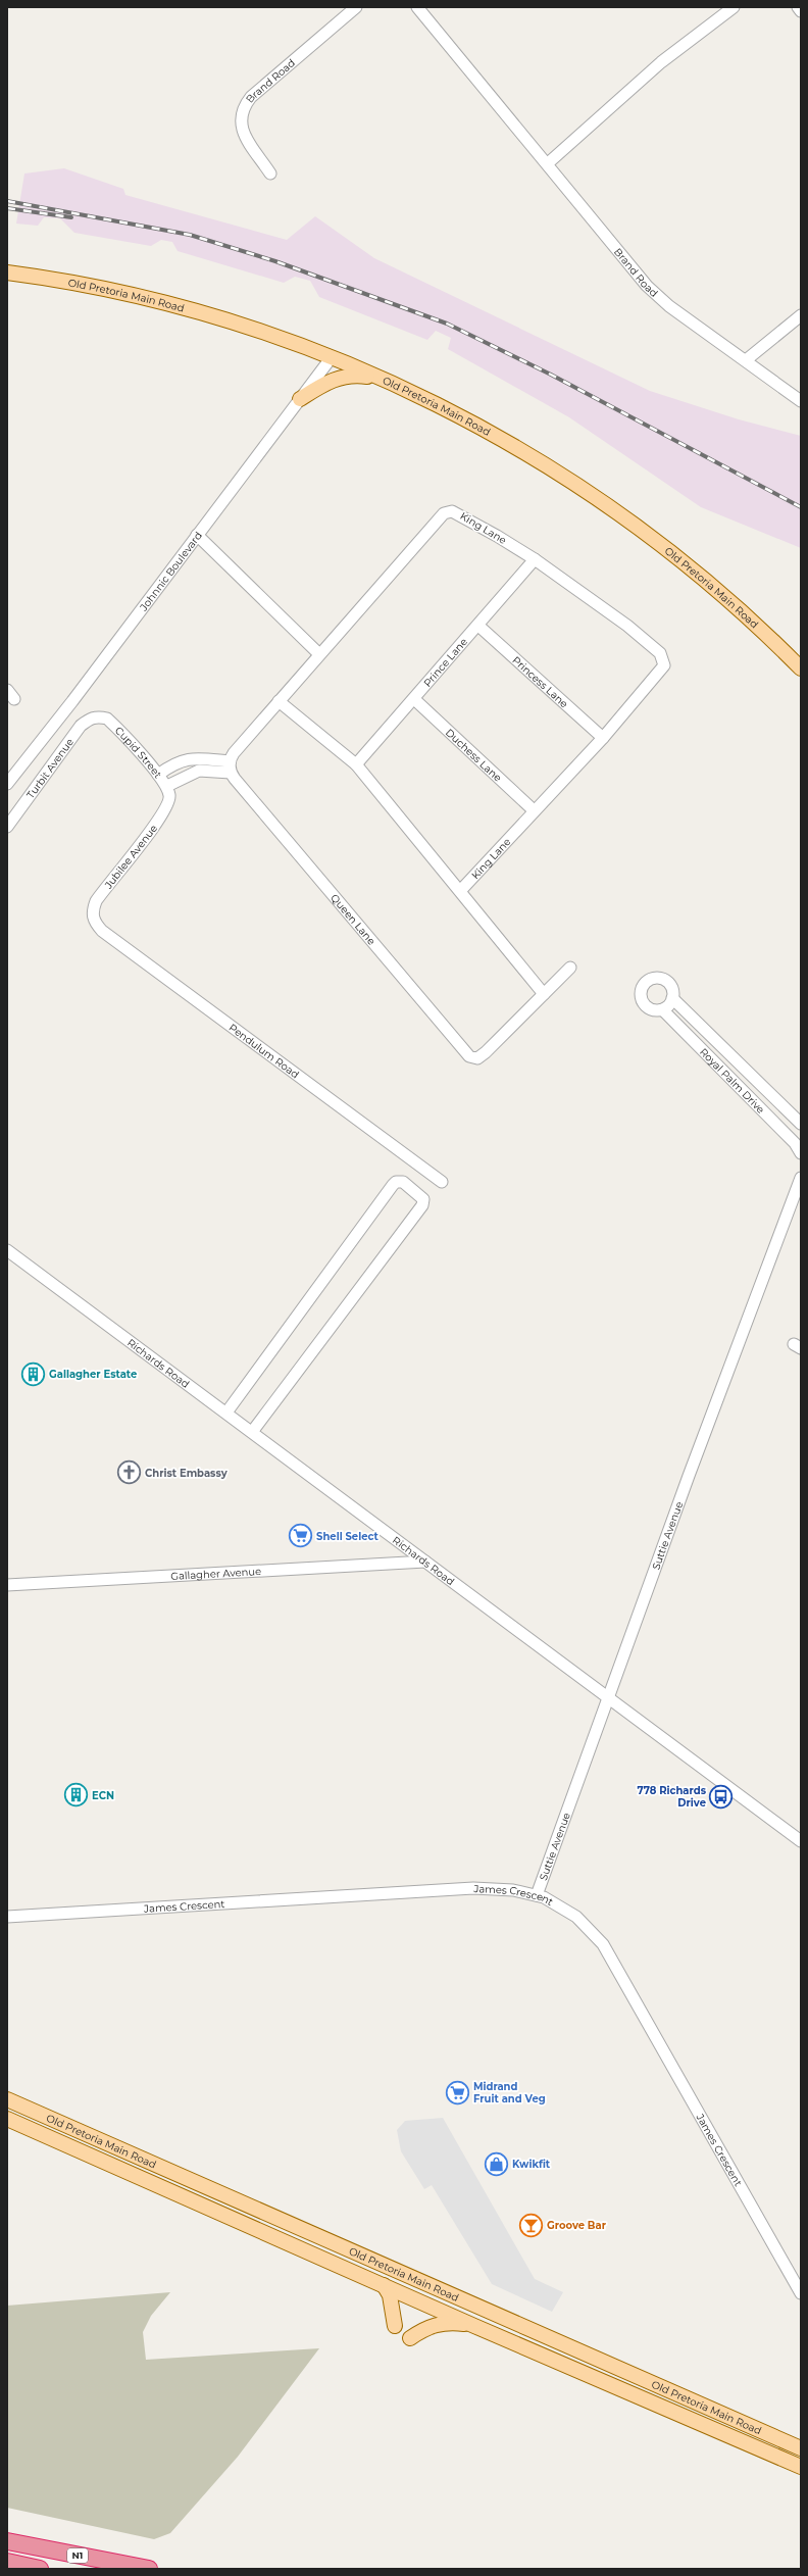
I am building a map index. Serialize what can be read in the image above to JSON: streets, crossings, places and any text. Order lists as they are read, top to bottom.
{
  "streets": {
    "highway": ["N1"],
    "main road": ["Old Pretoria Main Road"],
    "street": [
      "Brand Road",
      "King Lane",
      "Johnnic Boulevard",
      "Prince Lane",
      "Princess Lane",
      "Cupid Street",
      "Duchess Lane",
      "Turbit Avenue",
      "Jubilee Avenue",
      "Queen Lane",
      "Pendulum Road",
      "Royal Palm Drive",
      "Richards Road",
      "Suttie Avenue",
      "Gallagher Avenue",
      "James Crescent"
    ]
  },
  "crossings": [
    ["Old Pretoria Main Road", "Johnnic Boulevard"],
    ["King Lane", "Prince Lane"],
    ["King Lane", "Princess Lane"],
    ["King Lane", "Duchess Lane"],
    ["Prince Lane", "Princess Lane"],
    ["Prince Lane", "Duchess Lane"],
    ["Cupid Street", "Turbit Avenue"],
    ["Cupid Street", "Jubilee Avenue"],
    ["Jubilee Avenue", "Pendulum Road"],
    ["Richards Road", "Suttie Avenue"],
    ["Richards Road", "Gallagher Avenue"],
    ["Suttie Avenue", "James Crescent"]
  ],
  "places": {
    "building": ["Gallagher Estate", "ECN"],
    "church": ["Christ Embassy"],
    "supermarket": ["Shell Select", "Midrand Fruit and Veg"],
    "bus stop": ["778 Richards Drive"],
    "shop": ["Kwikfit"],
    "bar": ["Groove Bar"]
  }
}
